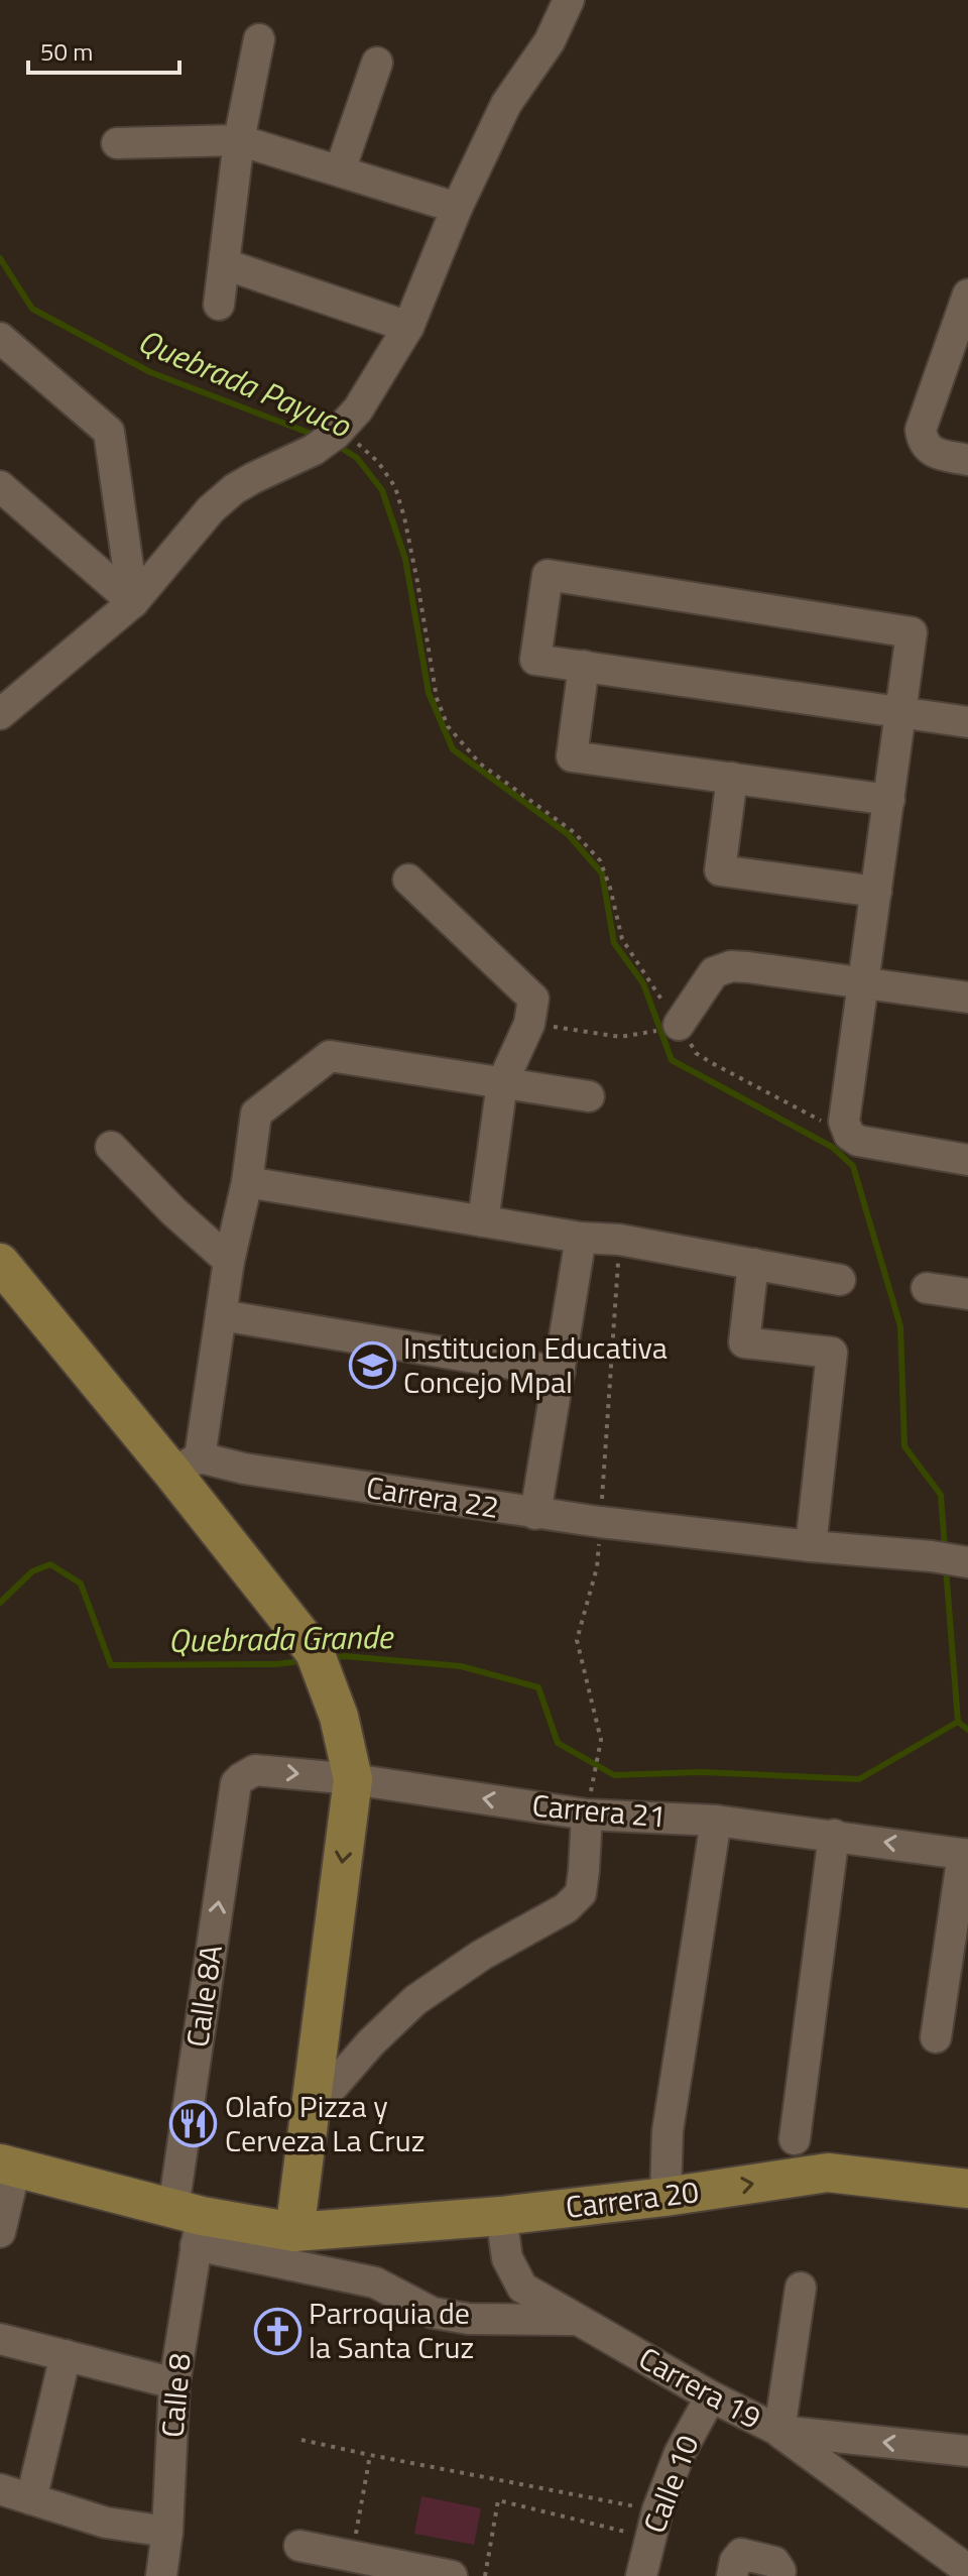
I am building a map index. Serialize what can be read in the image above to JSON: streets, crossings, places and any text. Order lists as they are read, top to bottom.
{
  "streets": {
    "main road": ["Carrera 20"],
    "street": [
      "Carrera 22",
      "Carrera 21",
      "Calle 8A",
      "Carrera 19",
      "Calle 8",
      "Calle 10"
    ]
  },
  "crossings": [
    ["Carrera 21", "Calle 8A"],
    ["Calle 8A", "Carrera 20"],
    ["Calle 8A", "Calle 8"],
    ["Carrera 20", "Carrera 19"],
    ["Carrera 20", "Calle 8"],
    ["Carrera 19", "Calle 10"]
  ],
  "one_way": ["Calle 8A"],
  "water": ["Quebrada Payuco", "Quebrada Grande"],
  "places": {
    "school or university": ["Institucion Educativa Concejo Mpal"],
    "restaurant": ["Olafo Pizza y Cerveza La Cruz"],
    "church": ["Parroquia de la Santa Cruz"]
  },
  "scale_bar": "50 m"
}
